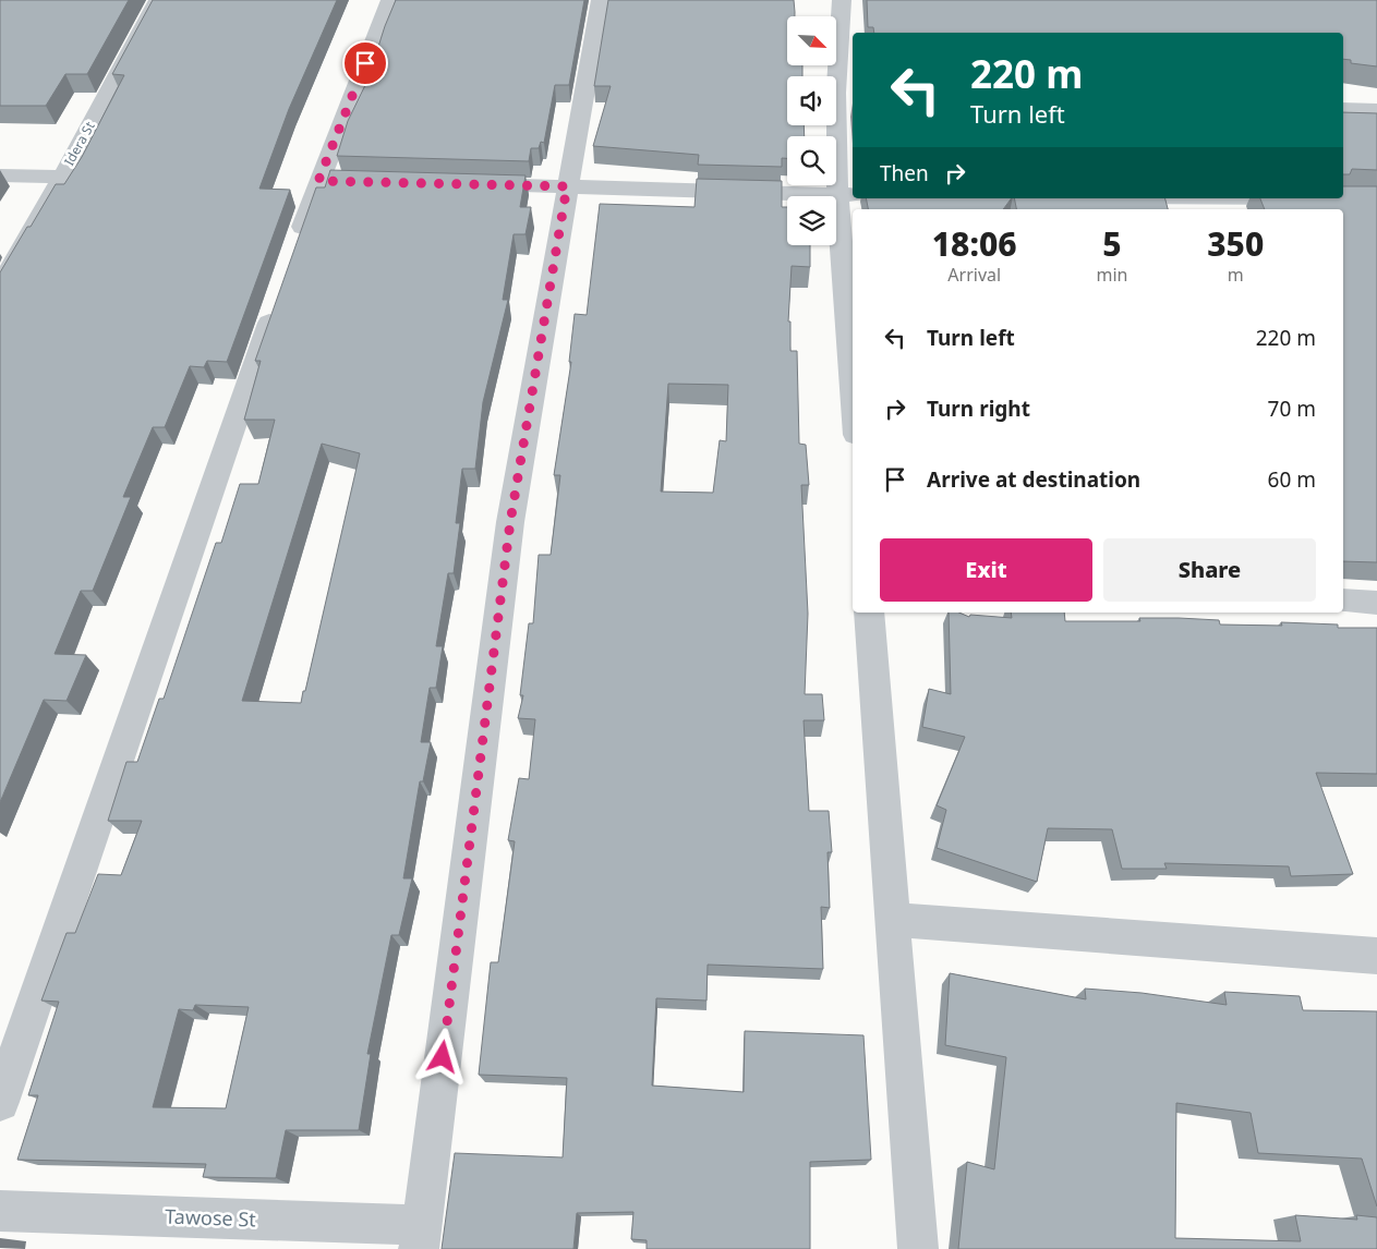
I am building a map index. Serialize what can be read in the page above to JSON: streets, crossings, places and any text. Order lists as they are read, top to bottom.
{
  "streets": {
    "street": ["Idera St", "Tawose St"]
  },
  "north": "bottom right",
  "page": {
    "turn": ["220 m", "Turn left"],
    "then": "Then",
    "eta": [
      "18:06",
      "Arrival",
      "5",
      "min",
      "350",
      "m"
    ],
    "list": [
      {
        "name": "Turn left",
        "value": "220 m"
      },
      {
        "name": "Turn right",
        "value": "70 m"
      },
      {
        "name": "Arrive at destination",
        "value": "60 m"
      }
    ],
    "buttons": ["Exit", "Share"]
  }
}
